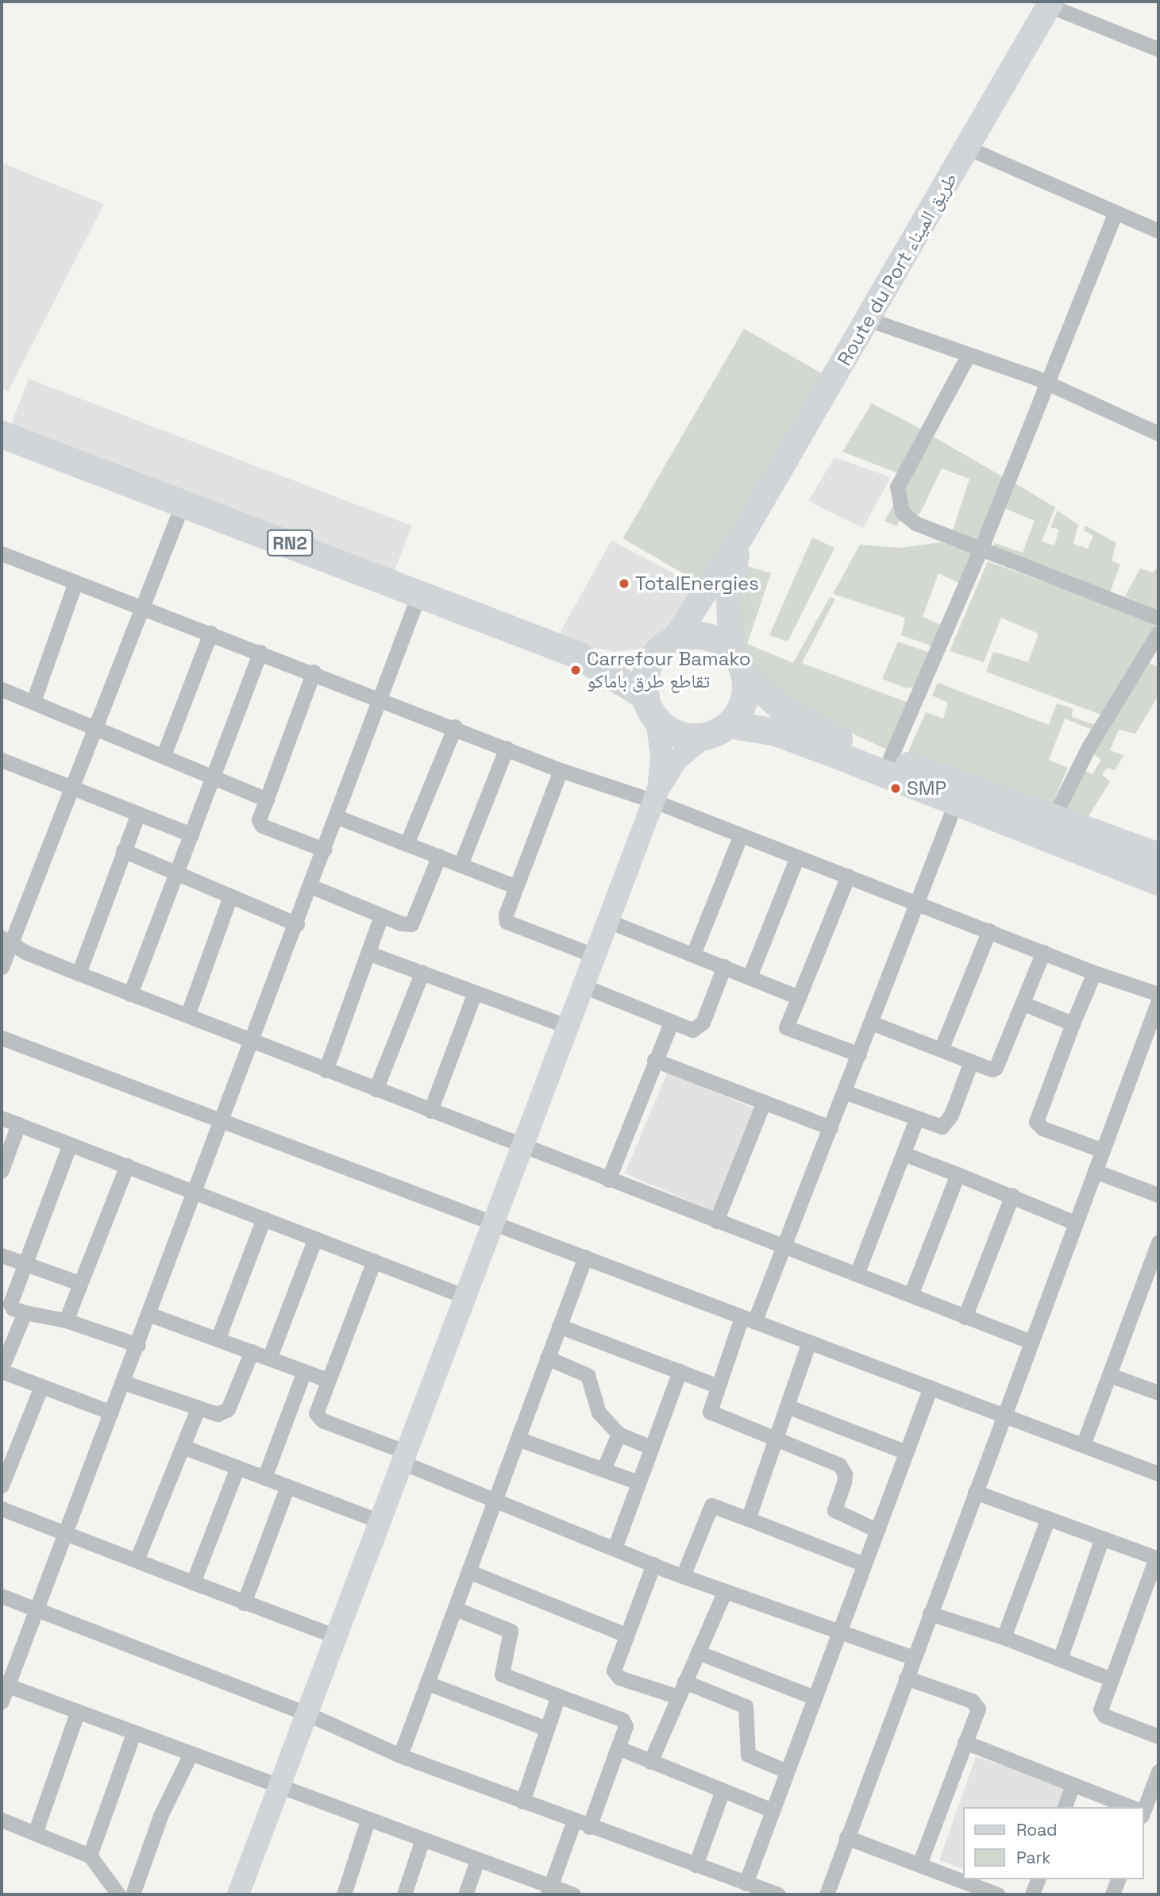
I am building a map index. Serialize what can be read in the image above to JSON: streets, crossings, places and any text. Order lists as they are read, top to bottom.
{
  "streets": {
    "highway": ["RN2"],
    "main road": ["Route du Port طريق الميناء"]
  },
  "crossings": [
    ["Route du Port طريق الميناء", "RN2"]
  ],
  "places": ["TotalEnergies", "Carrefour Bamako تقاطع طرق باماكو", "SMP"],
  "legend": ["Road", "Park"]
}
